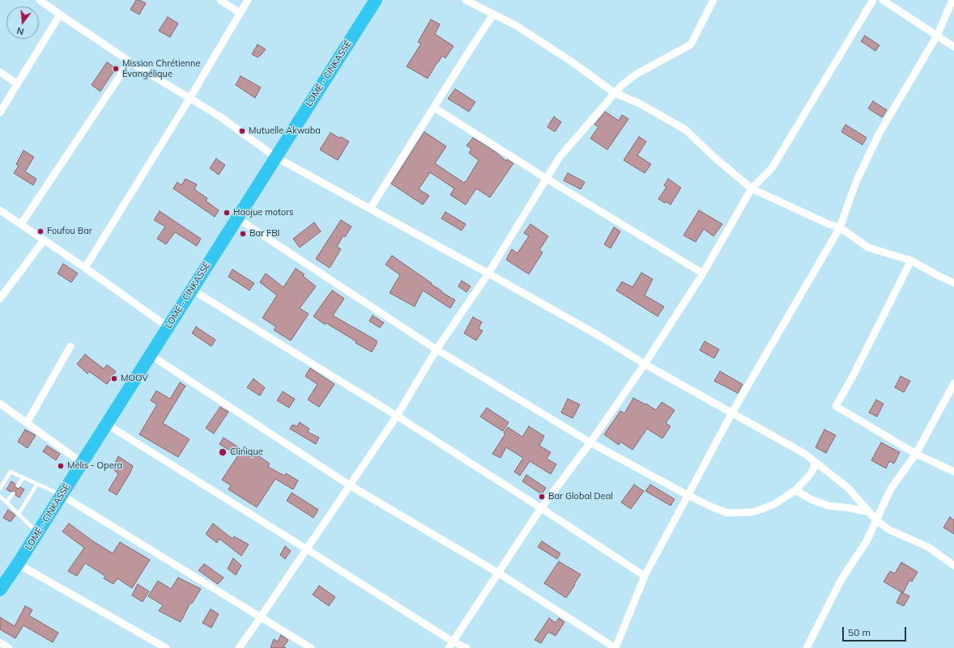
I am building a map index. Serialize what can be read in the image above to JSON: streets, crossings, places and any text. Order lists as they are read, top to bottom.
{
  "streets": {
    "highway": ["LOMÉ - CINKASSÉ"]
  },
  "places": [
    "Mission Chrétienne Évangélique",
    "Mutuelle Akwaba",
    "Haojue motors",
    "Foufou Bar",
    "Bar FBI",
    "MOOV",
    "Clinique",
    "Mélis - Opera",
    "Bar Global Deal"
  ],
  "scale_bar": "50 m",
  "north": "bottom"
}
